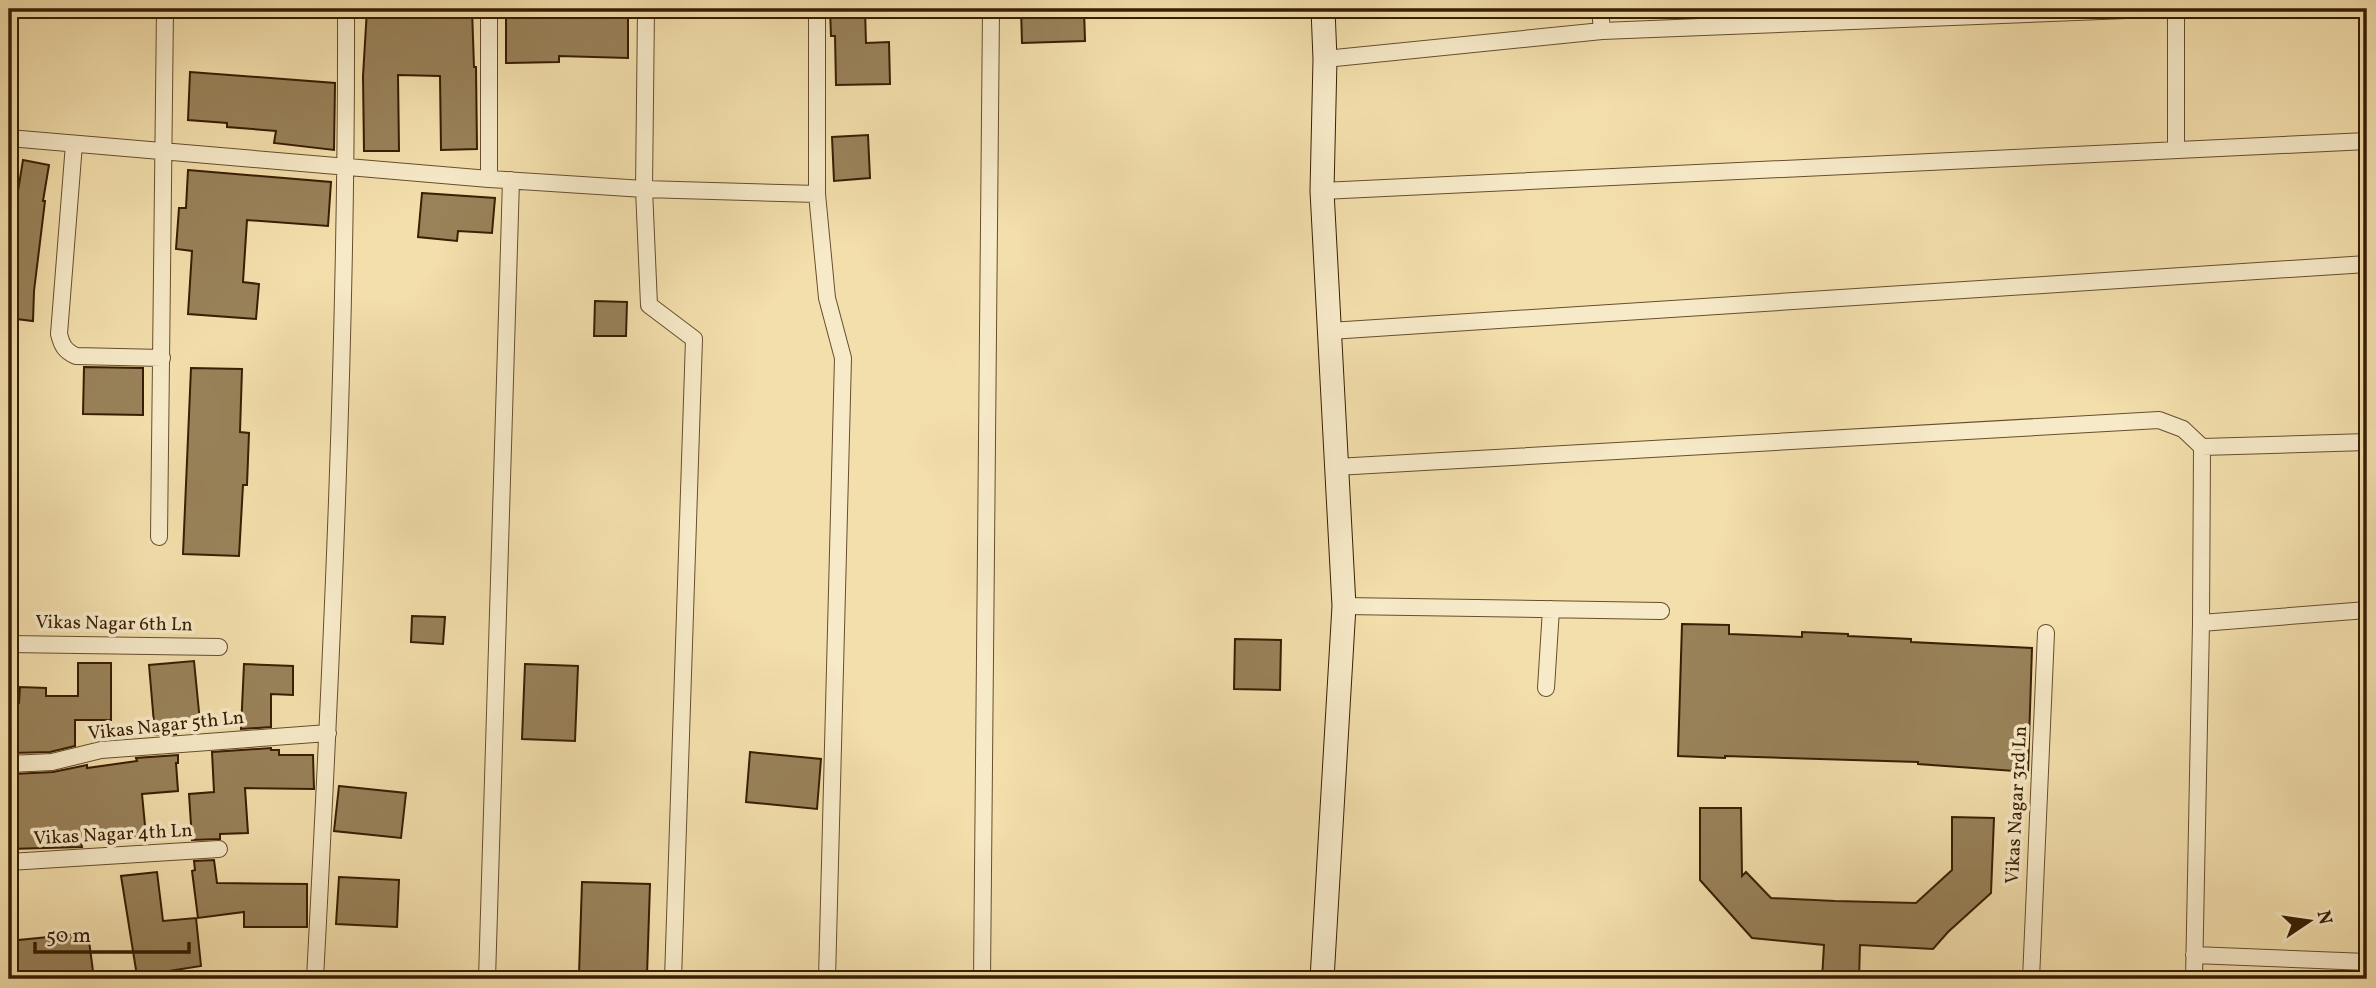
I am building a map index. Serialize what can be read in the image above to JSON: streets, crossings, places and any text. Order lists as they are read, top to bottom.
{
  "streets": {
    "street": [
      "Vikas Nagar 6th Ln",
      "Vikas Nagar 5th Ln",
      "Vikas Nagar 3rd Ln",
      "Vikas Nagar 4th Ln"
    ]
  },
  "scale_bar": "50 m",
  "north": "right"
}
